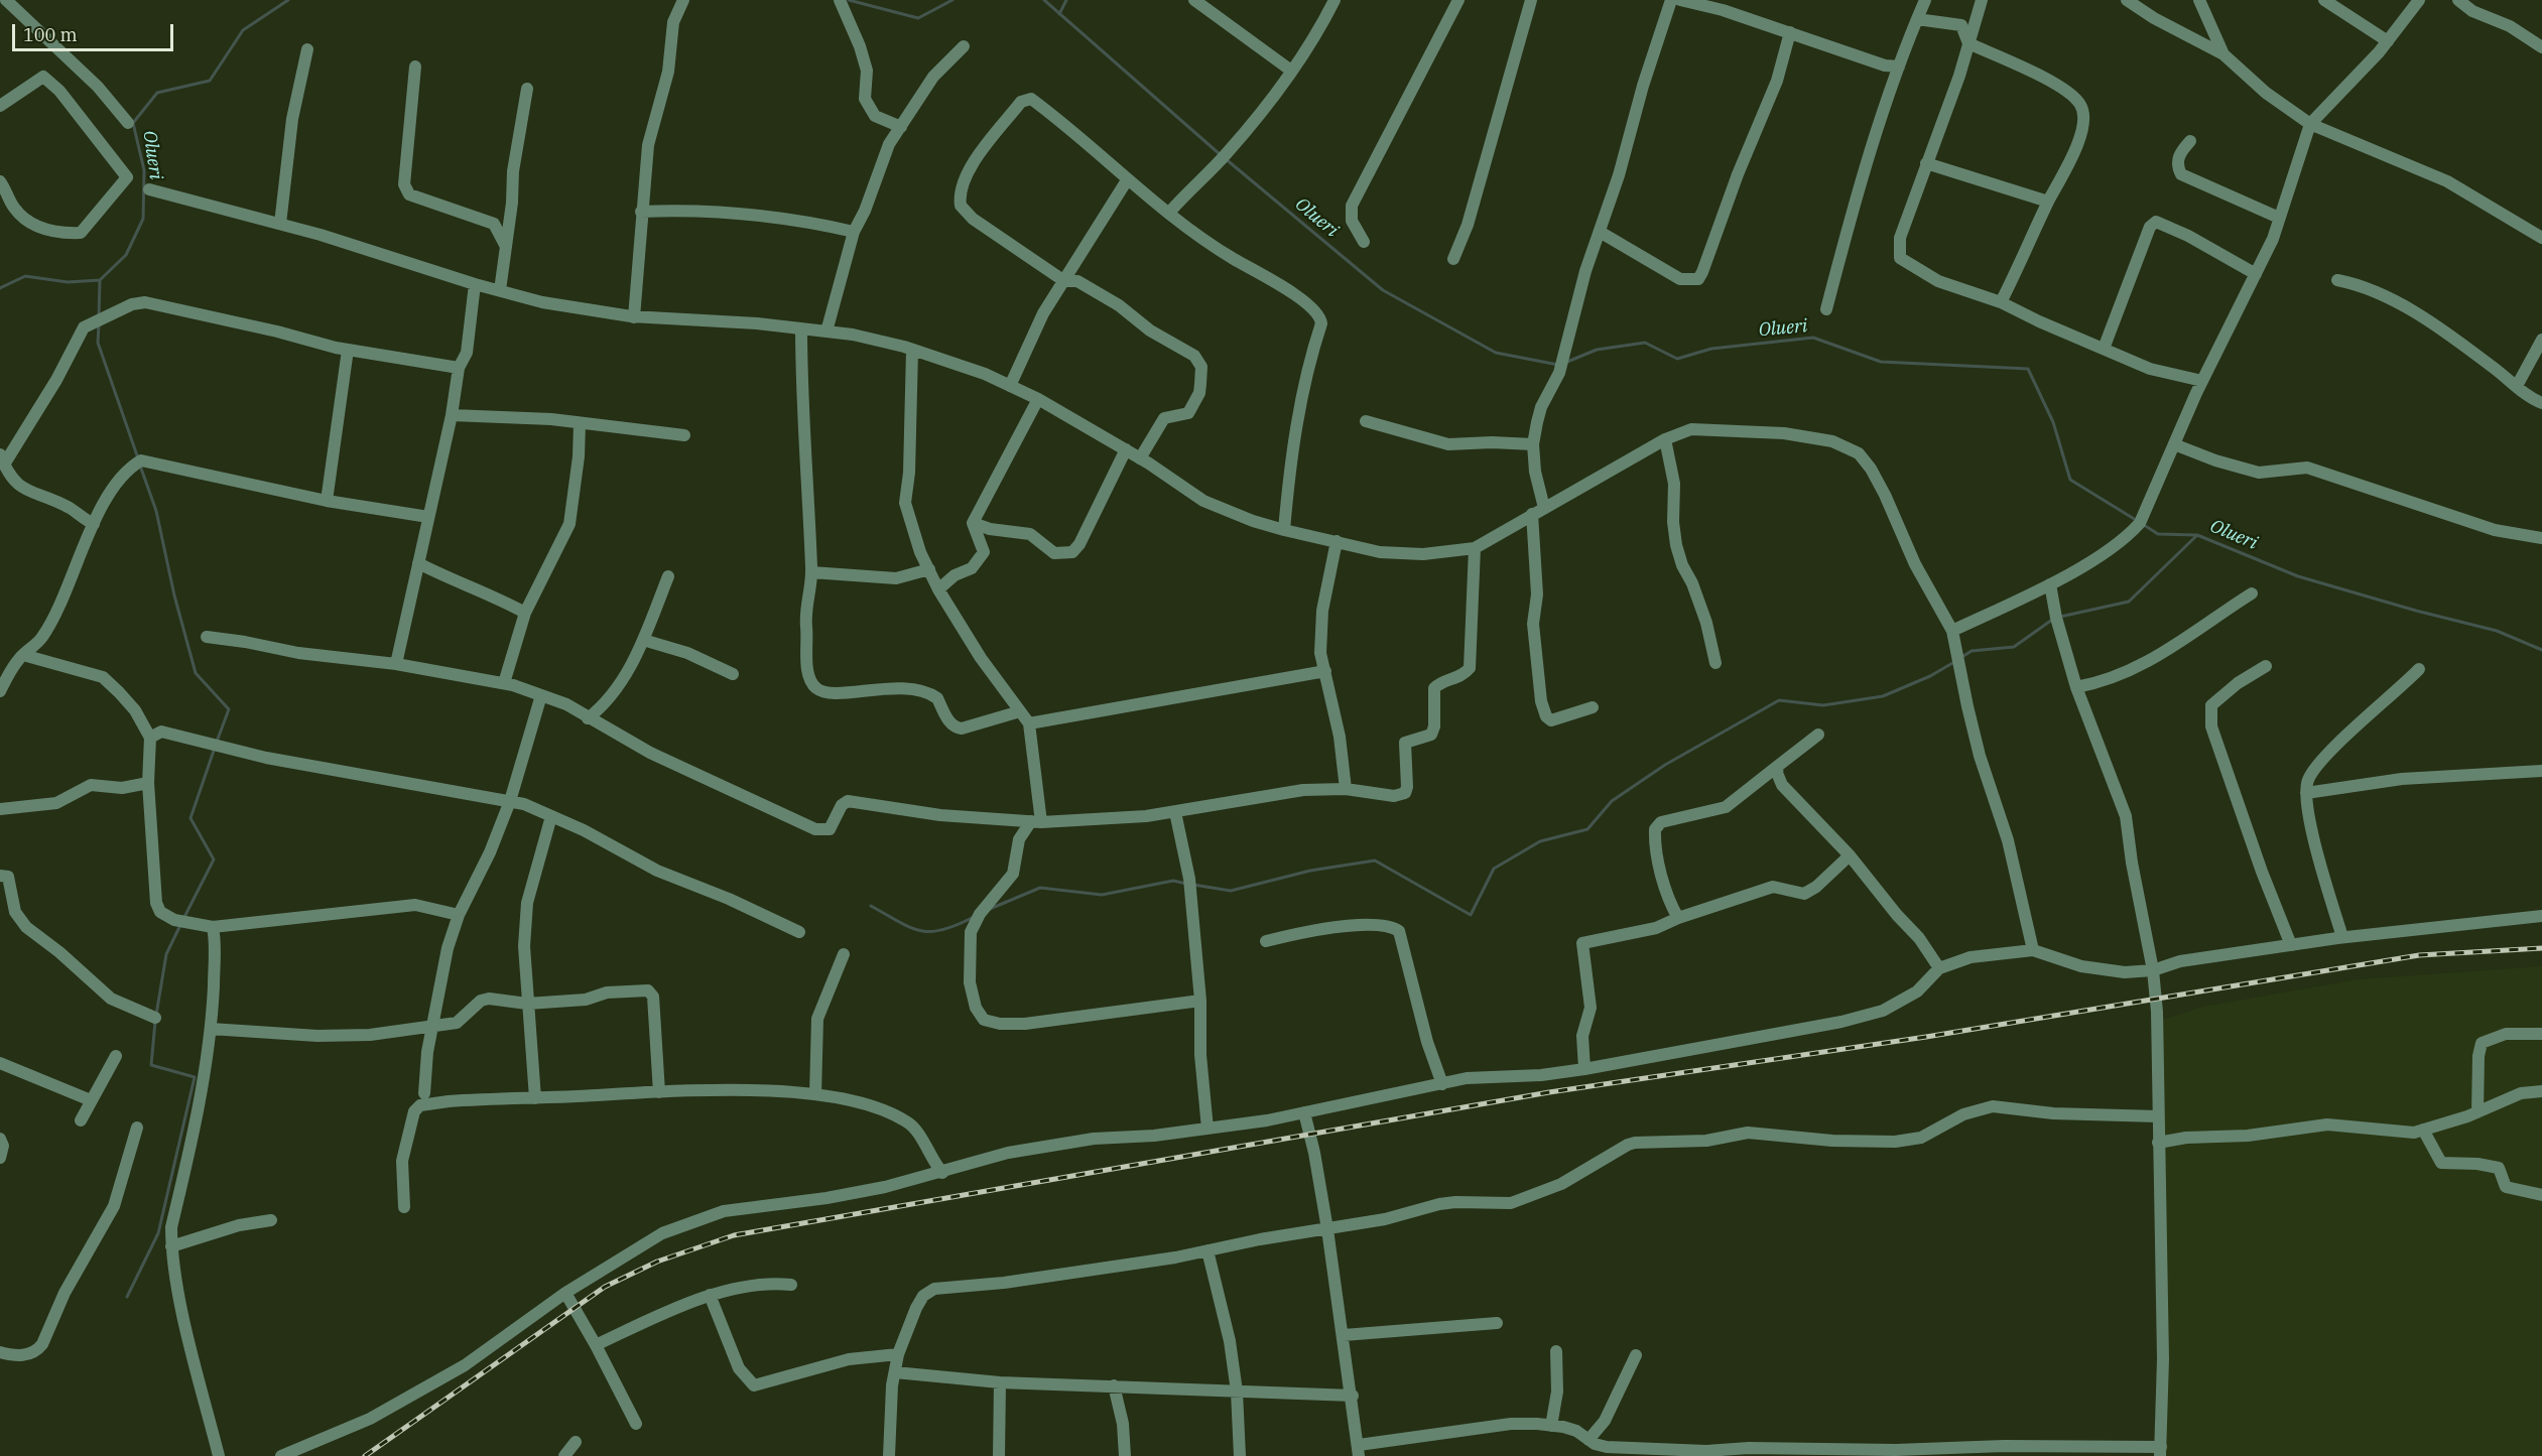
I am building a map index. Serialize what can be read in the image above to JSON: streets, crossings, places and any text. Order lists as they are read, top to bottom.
{
  "water": ["Olueri"],
  "scale_bar": "100 m"
}
